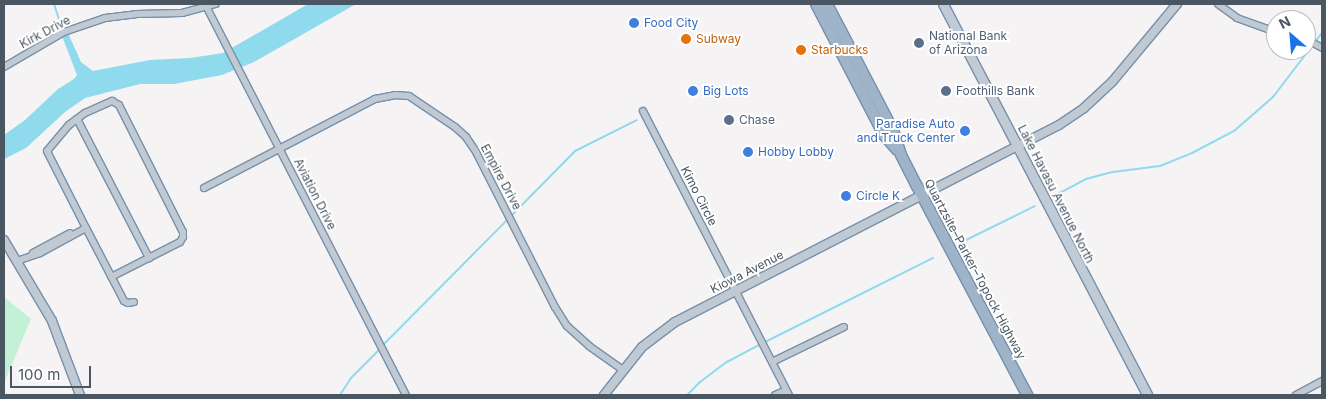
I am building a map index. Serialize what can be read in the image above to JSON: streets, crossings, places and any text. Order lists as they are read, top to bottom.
{
  "streets": {
    "highway": ["Quartzsite–Parker–Topock Highway"],
    "main road": ["Lake Havasu Avenue North"],
    "street": [
      "Kirk Drive",
      "Empire Drive",
      "Aviation Drive",
      "Kimo Circle",
      "Kiowa Avenue"
    ]
  },
  "crossings": [
    ["Kirk Drive", "Aviation Drive"],
    ["Empire Drive", "Aviation Drive"],
    ["Empire Drive", "Kiowa Avenue"],
    ["Lake Havasu Avenue North", "Kiowa Avenue"],
    ["Kimo Circle", "Kiowa Avenue"],
    ["Quartzsite–Parker–Topock Highway", "Kiowa Avenue"]
  ],
  "places": [
    "Food City",
    "Subway",
    "National Bank of Arizona",
    "Starbucks",
    "Big Lots",
    "Foothills Bank",
    "Chase",
    "Paradise Auto and Truck Center",
    "Hobby Lobby",
    "Circle K"
  ],
  "scale_bar": "100 m",
  "north": "top left"
}
